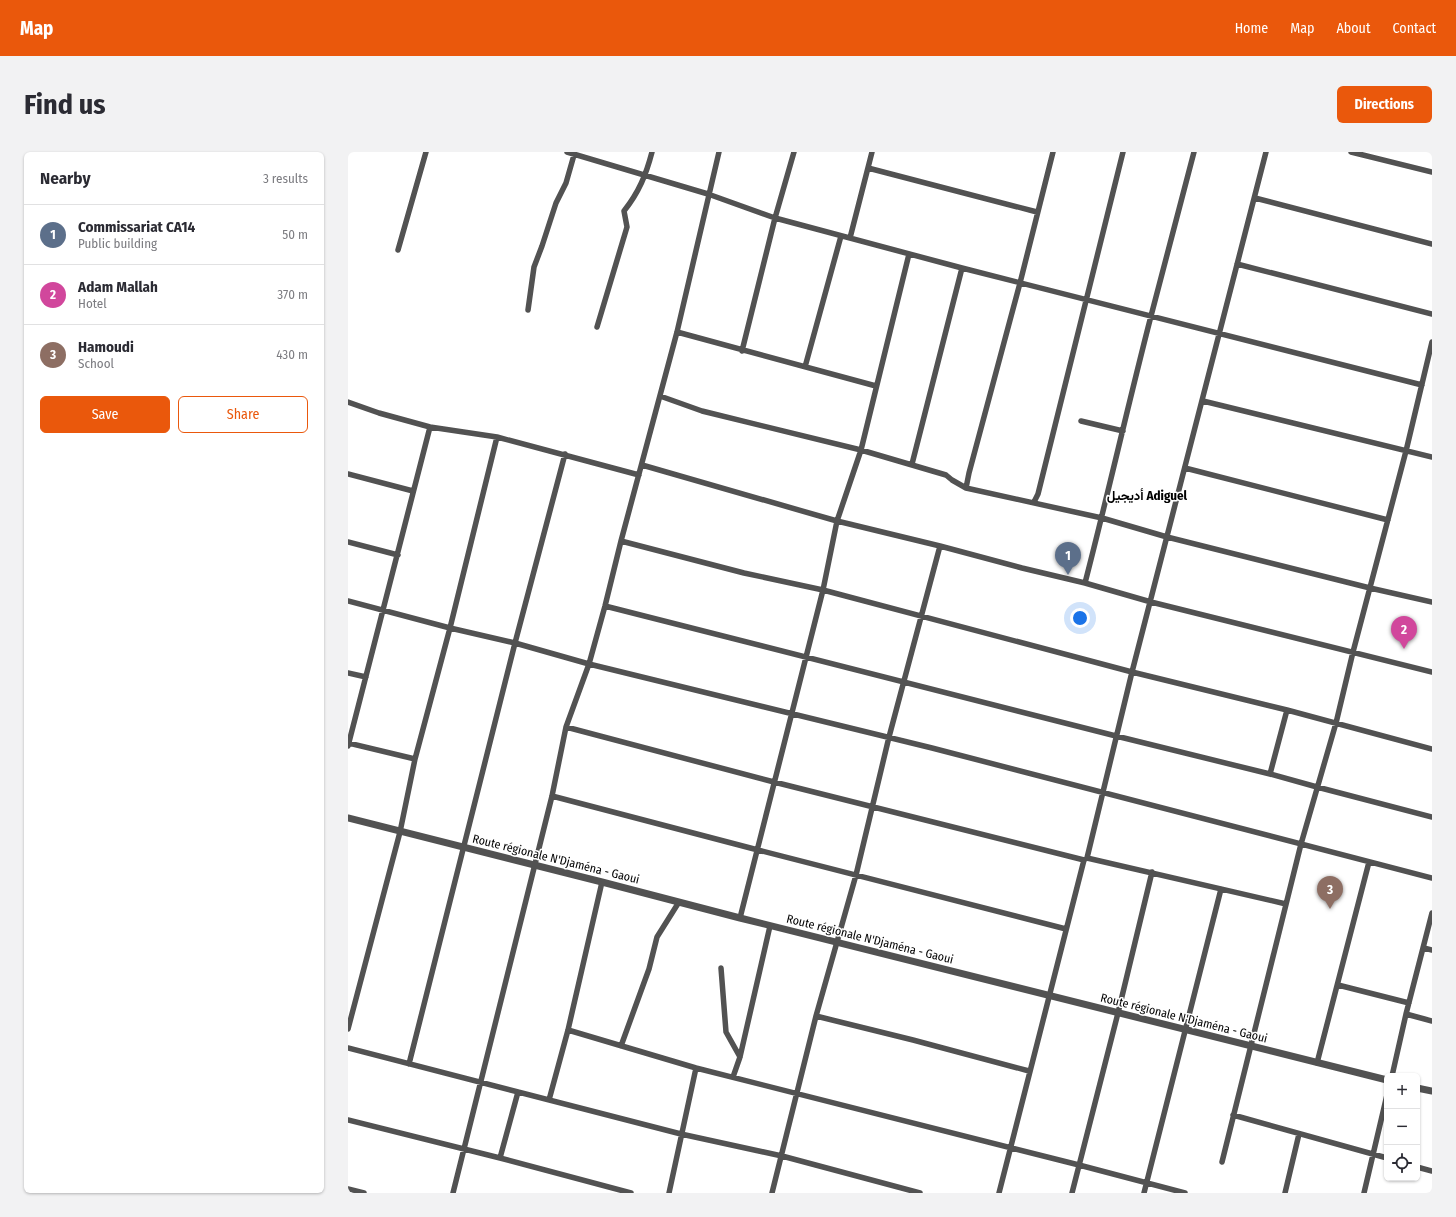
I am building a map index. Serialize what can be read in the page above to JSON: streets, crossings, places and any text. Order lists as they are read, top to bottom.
{
  "streets": {
    "street": ["Route régionale N'Djaména - Gaoui"]
  },
  "districts": ["أديجيل Adiguel"],
  "page": {
    "header": "Map",
    "nav": [
      "Home",
      "Map",
      "About",
      "Contact"
    ],
    "buttons": [
      "Directions",
      ["Save", "Share"]
    ],
    "title": "Find us",
    "heading": ["Nearby", "3 results"],
    "list": [
      {
        "mark": "1",
        "name": "Commissariat CA14",
        "note": "Public building",
        "value": "50 m"
      },
      {
        "mark": "2",
        "name": "Adam Mallah",
        "note": "Hotel",
        "value": "370 m"
      },
      {
        "mark": "3",
        "name": "Hamoudi",
        "note": "School",
        "value": "430 m"
      }
    ],
    "pins": ["1", "2", "3"],
    "map_buttons": ["+", "−"]
  }
}
